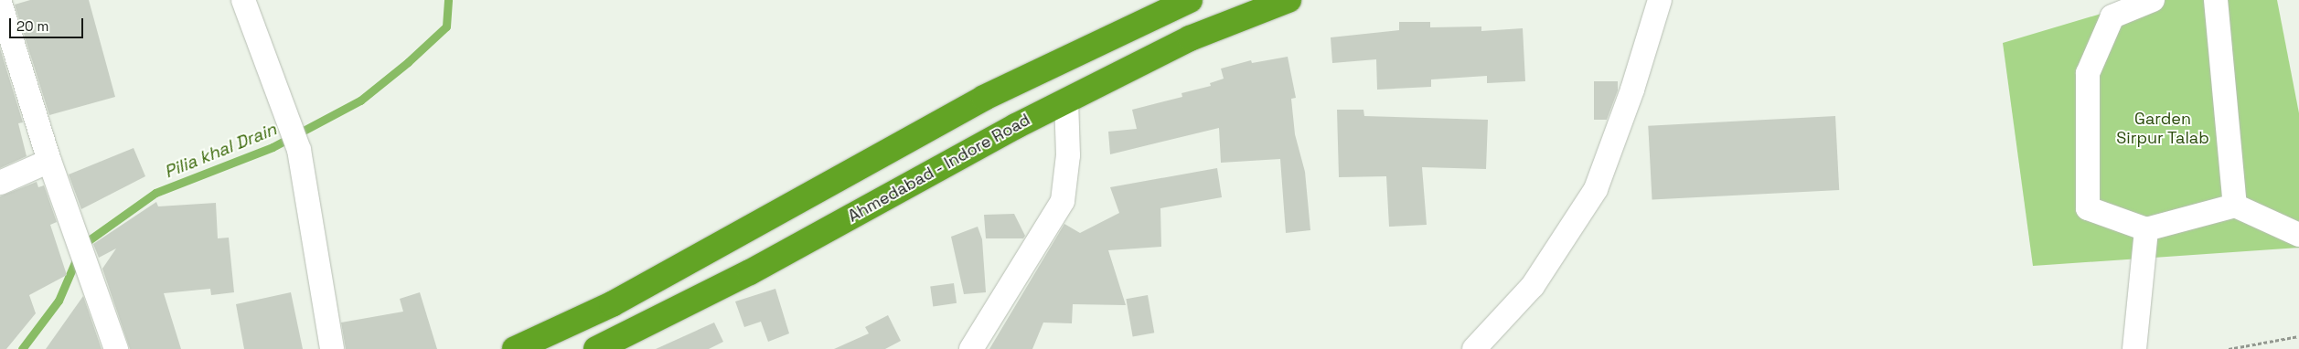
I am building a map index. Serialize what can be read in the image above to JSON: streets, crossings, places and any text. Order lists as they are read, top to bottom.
{
  "streets": {
    "highway": ["Ahmedabad - Indore Road"]
  },
  "water": ["Pilia khal Drain"],
  "parks": ["Garden Sirpur Talab"],
  "scale_bar": "20 m"
}
